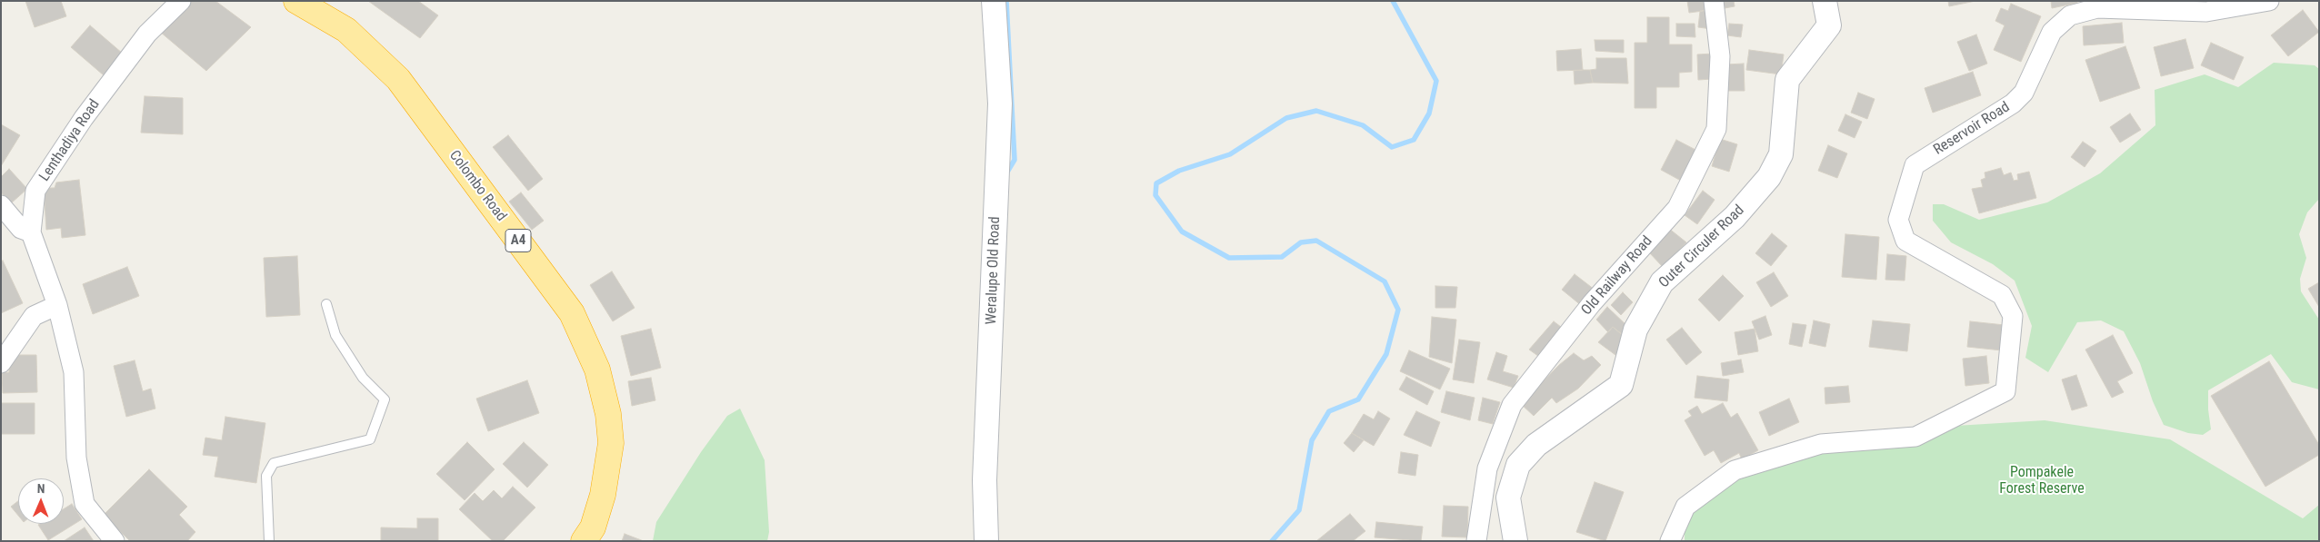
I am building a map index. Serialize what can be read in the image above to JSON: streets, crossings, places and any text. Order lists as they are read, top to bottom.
{
  "streets": {
    "highway": ["Colombo Road", "A4"],
    "street": [
      "Reservoir Road",
      "Lenthadiya Road",
      "Outer Circuler Road",
      "Weralupe Old Road",
      "Old Railway Road"
    ]
  },
  "parks": ["Pompakele Forest Reserve"],
  "north": "top"
}
